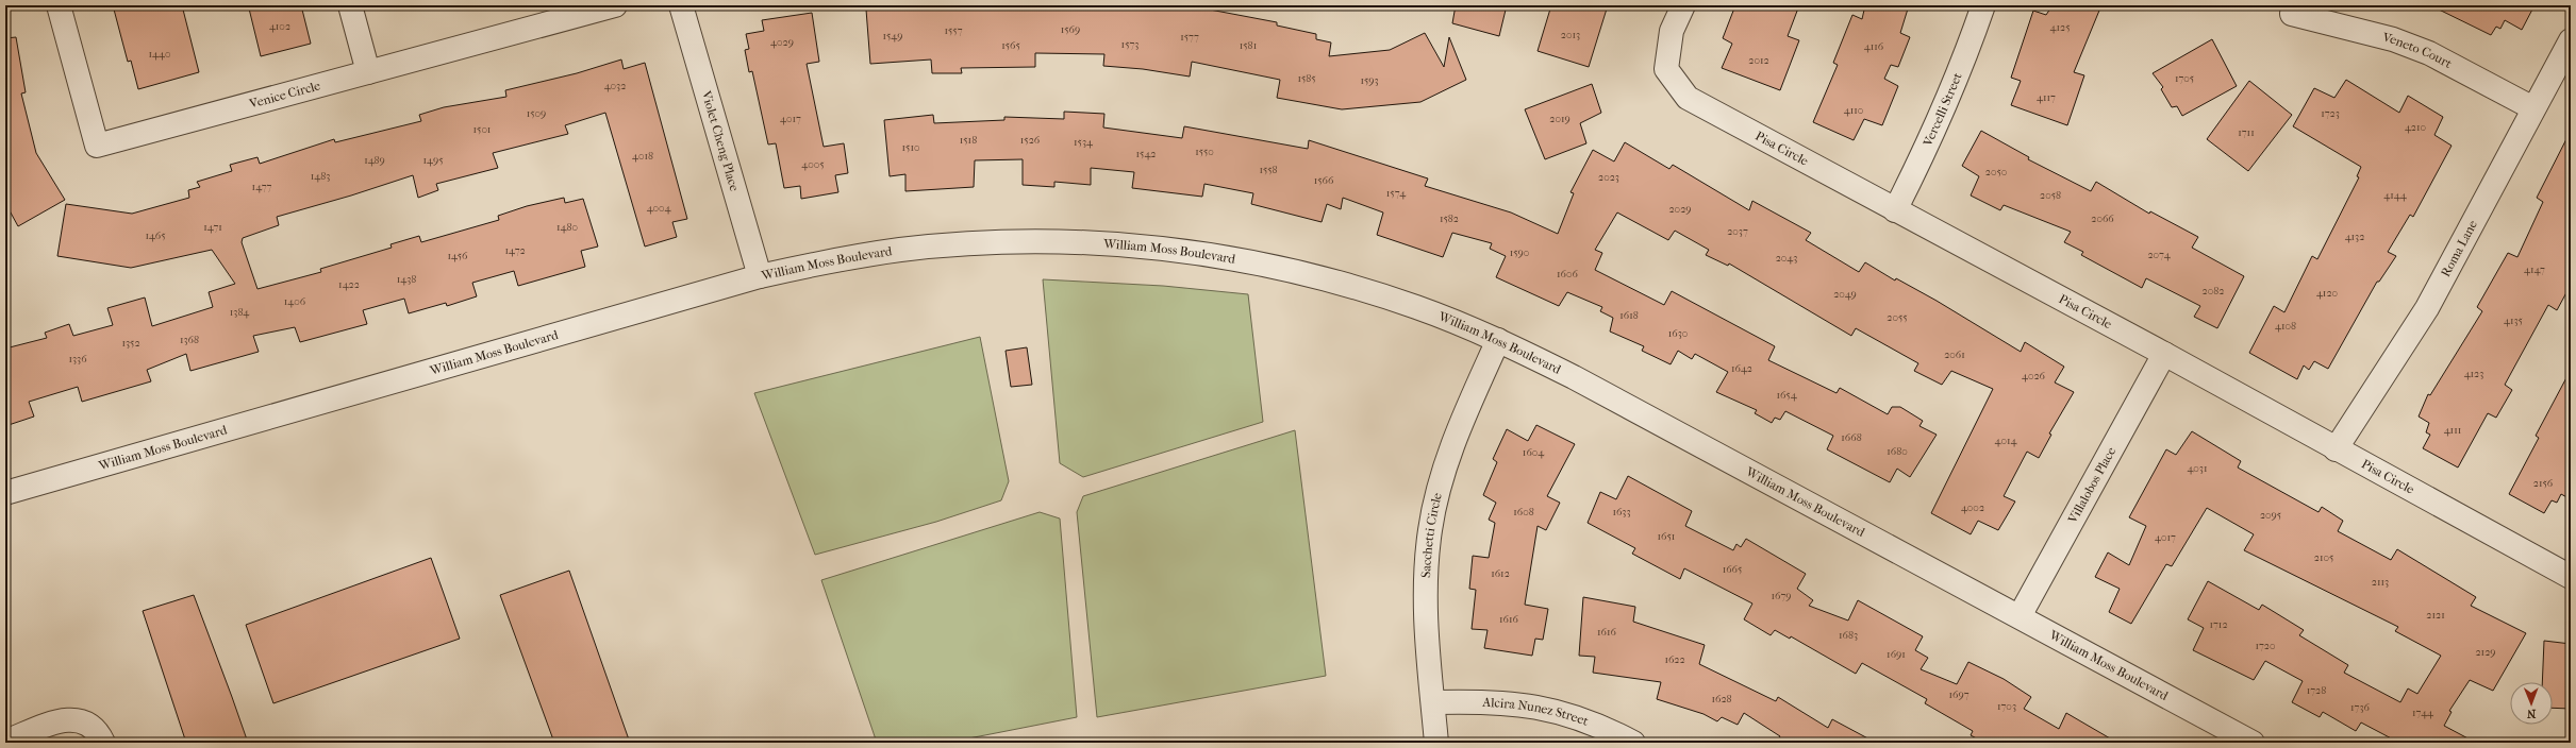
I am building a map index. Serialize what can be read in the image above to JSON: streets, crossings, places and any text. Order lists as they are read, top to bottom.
{
  "streets": {
    "street": [
      "Veneto Court",
      "Venice Circle",
      "Vercelli Street",
      "Violet Cheng Place",
      "Pisa Circle",
      "Roma Lane",
      "William Moss Boulevard",
      "Villalobos Place",
      "Sacchetti Circle",
      "Alcira Nunez Street"
    ]
  },
  "crossings": [
    ["Veneto Court", "Roma Lane"],
    ["Vercelli Street", "Pisa Circle"],
    ["Violet Cheng Place", "William Moss Boulevard"],
    ["Pisa Circle", "Roma Lane"],
    ["Pisa Circle", "Villalobos Place"],
    ["William Moss Boulevard", "Villalobos Place"],
    ["William Moss Boulevard", "Sacchetti Circle"],
    ["Sacchetti Circle", "Alcira Nunez Street"]
  ],
  "house_numbers": [
    "4102",
    "4125",
    "1569",
    "1557",
    "2013",
    "1549",
    "1577",
    "4029",
    "1573",
    "1565",
    "1581",
    "4116",
    "1440",
    "2012",
    "1585",
    "1705",
    "1593",
    "4032",
    "4117",
    "4110",
    "1509",
    "1723",
    "4017",
    "2019",
    "4210",
    "1501",
    "1711",
    "1518",
    "1526",
    "1534",
    "1510",
    "1550",
    "1542",
    "4018",
    "1489",
    "1495",
    "4005",
    "1558",
    "2050",
    "1483",
    "2023",
    "1566",
    "1477",
    "1574",
    "2058",
    "4144",
    "4004",
    "2029",
    "1582",
    "2066",
    "1471",
    "1480",
    "2037",
    "1465",
    "4132",
    "1472",
    "1590",
    "2074",
    "1456",
    "2043",
    "4147",
    "1606",
    "1438",
    "1422",
    "2082",
    "4120",
    "2049",
    "1406",
    "1384",
    "1618",
    "2055",
    "4135",
    "4108",
    "1630",
    "1368",
    "1352",
    "2061",
    "1336",
    "1642",
    "4123",
    "4026",
    "1654",
    "4111",
    "1668",
    "4014",
    "1680",
    "1604",
    "4031",
    "2156",
    "4002",
    "1608",
    "1633",
    "2095",
    "1651",
    "4017",
    "2105",
    "1665",
    "1612",
    "2113",
    "1679",
    "2121",
    "1616",
    "1712",
    "1616",
    "1683",
    "1720",
    "2129",
    "1691",
    "1622",
    "1728",
    "1697",
    "1628",
    "1703",
    "1736",
    "1744"
  ],
  "north": "bottom"
}
